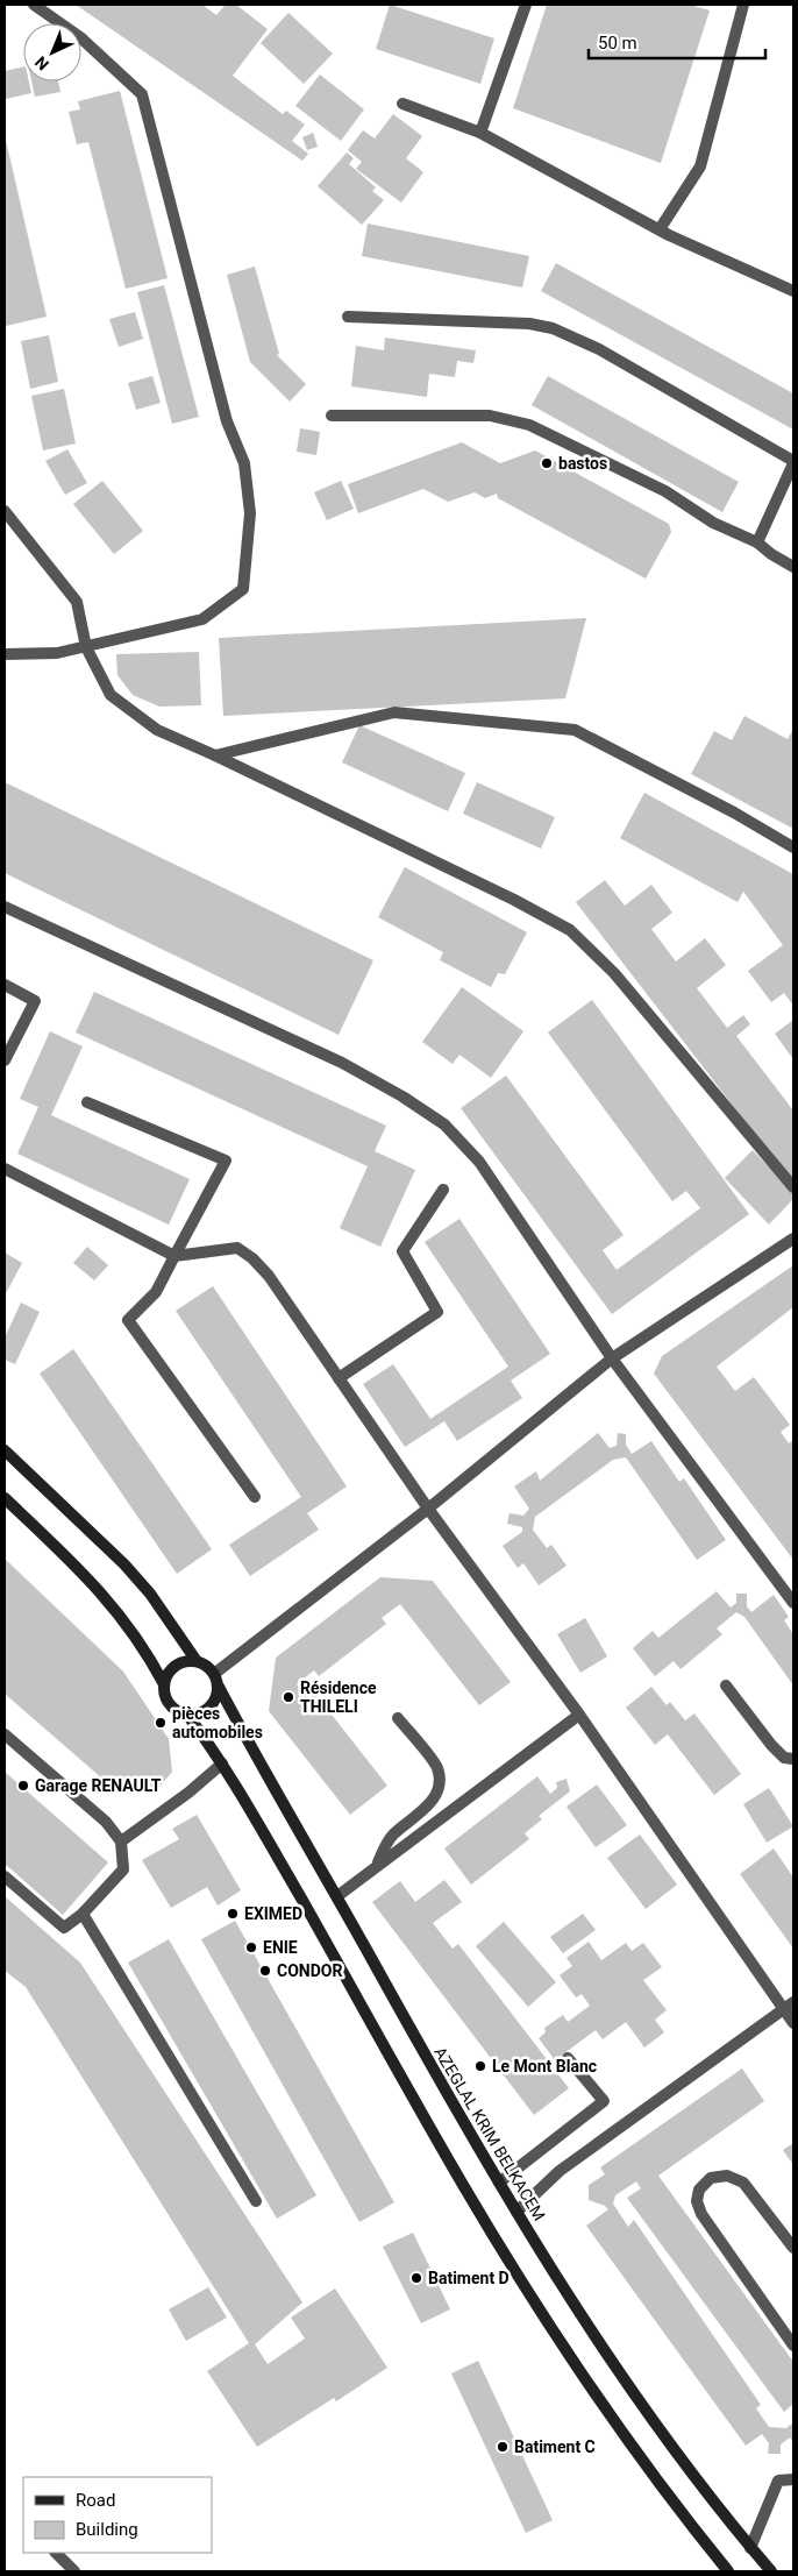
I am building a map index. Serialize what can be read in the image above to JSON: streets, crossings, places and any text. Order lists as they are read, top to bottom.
{
  "streets": {
    "main road": ["AZEGLAL KRIM BELKACEM"]
  },
  "places": [
    "bastos",
    "Résidence THILELI",
    "pièces automobiles",
    "Garage RENAULT",
    "EXIMED",
    "ENIE",
    "CONDOR",
    "Le Mont Blanc",
    "Batiment D",
    "Batiment C"
  ],
  "legend": ["Road", "Building"],
  "scale_bar": "50 m",
  "north": "bottom left"
}
